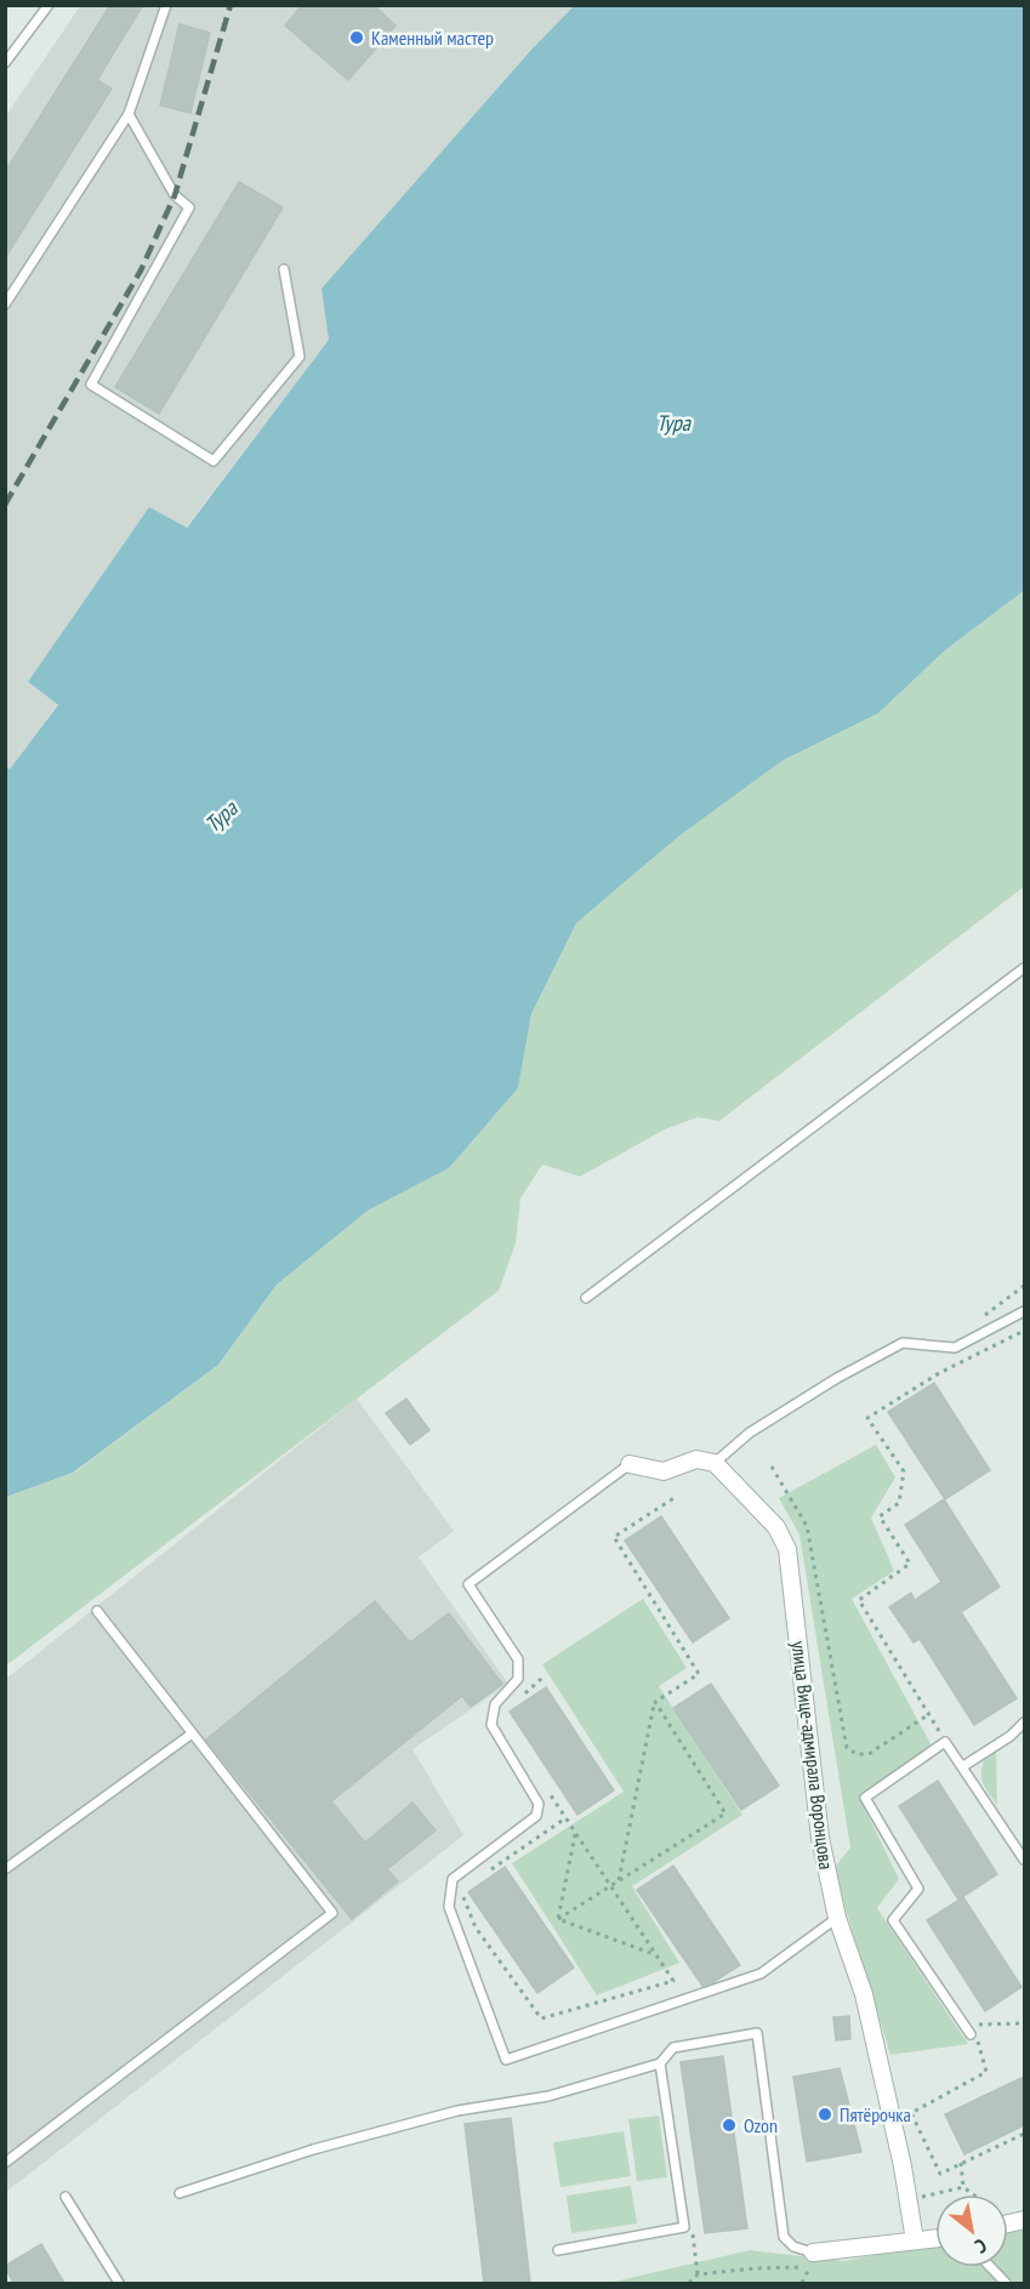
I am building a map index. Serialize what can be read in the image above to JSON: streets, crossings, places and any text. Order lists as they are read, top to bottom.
{
  "streets": {
    "street": ["улица Вице-адмирала Воронцова"]
  },
  "water": ["Тура"],
  "places": ["Каменный мастер", "Пятёрочка", "Ozon"],
  "north": "bottom right"
}
